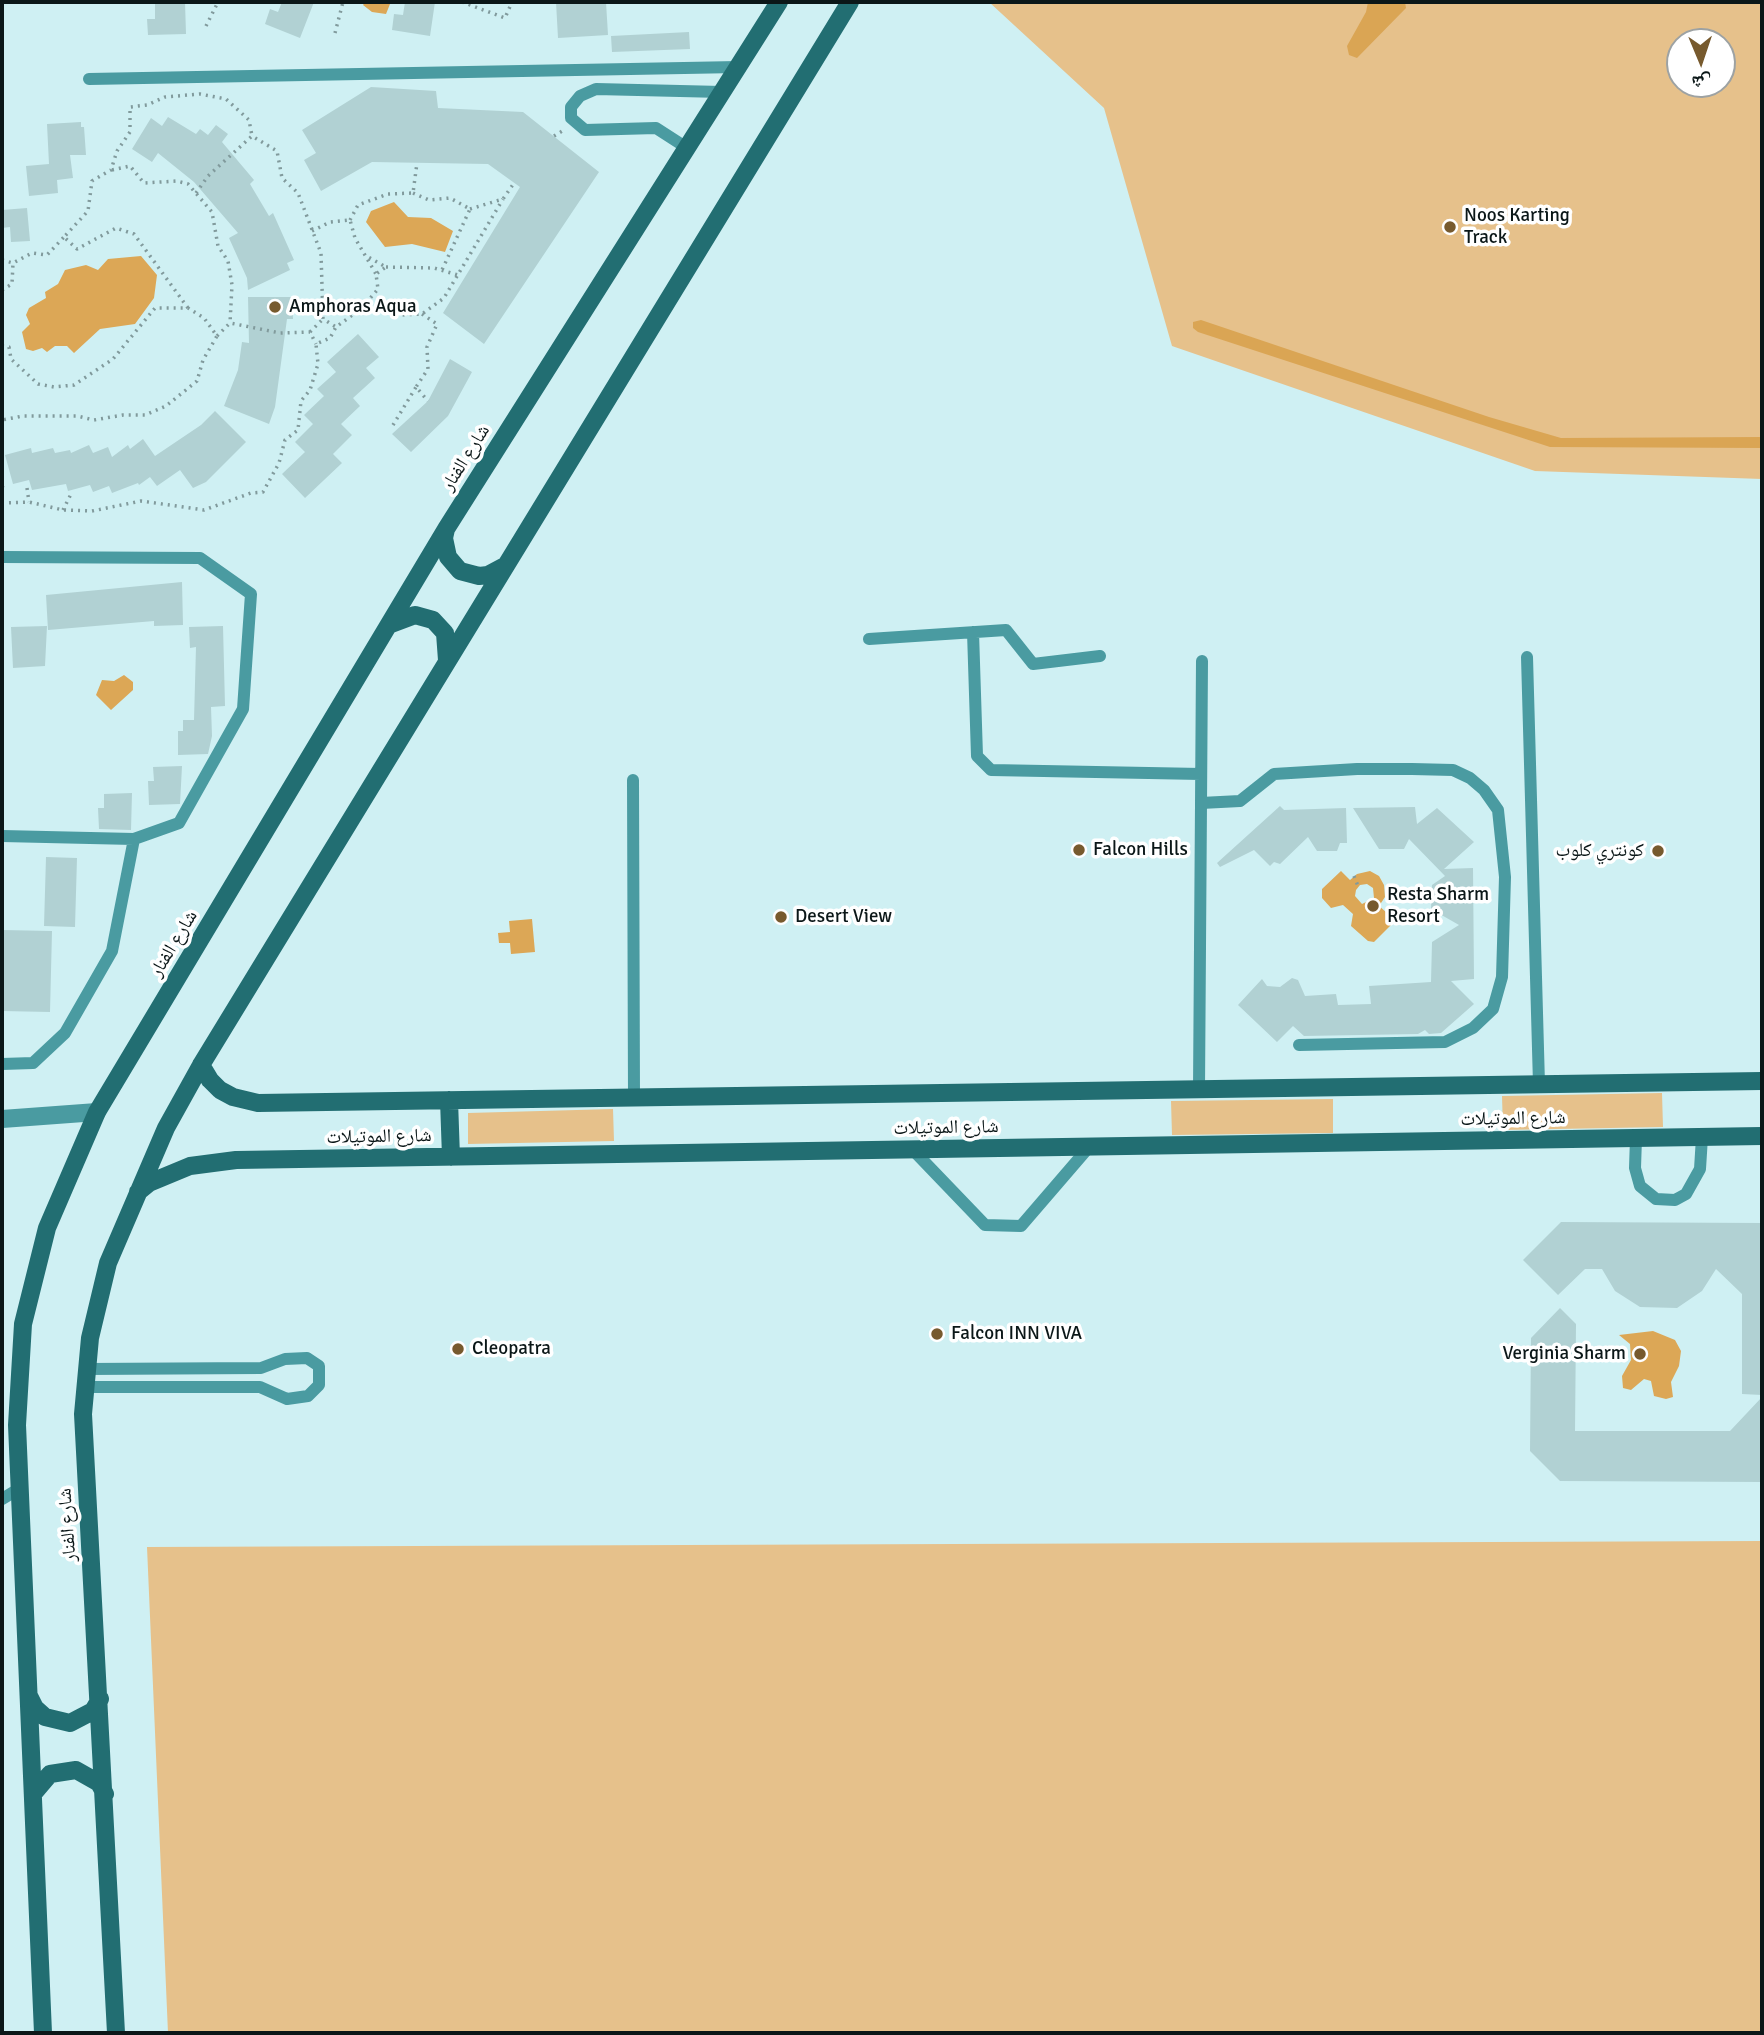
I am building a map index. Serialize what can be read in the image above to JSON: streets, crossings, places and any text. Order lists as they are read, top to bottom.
{
  "streets": {
    "main road": ["شارع الفنار", "شارع الموتيلات"]
  },
  "crossings": [
    ["شارع الفنار", "شارع الموتيلات"]
  ],
  "places": [
    "Noos Karting Track",
    "Amphoras Aqua",
    "Falcon Hills",
    "كونتري كلوب",
    "Resta Sharm Resort",
    "Desert View",
    "Falcon INN VIVA",
    "Cleopatra",
    "Verginia Sharm"
  ],
  "north": "bottom"
}
